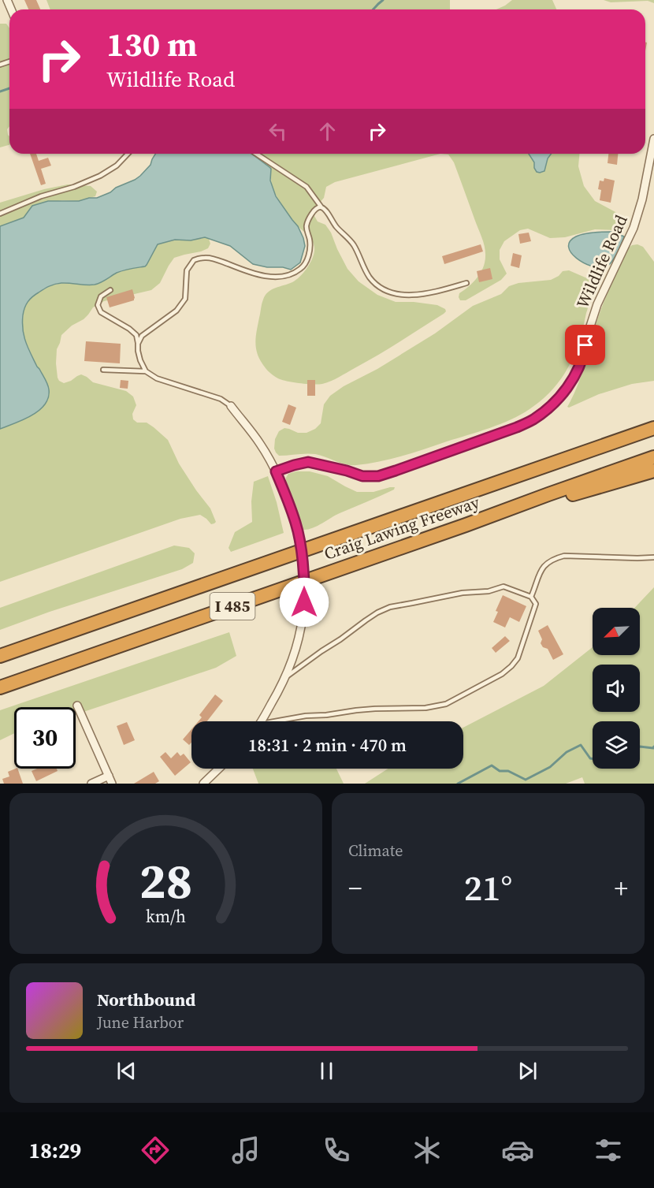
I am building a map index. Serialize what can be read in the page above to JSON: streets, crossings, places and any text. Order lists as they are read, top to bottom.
{
  "streets": {
    "highway": ["Craig Lawing Freeway", "I 485"],
    "street": ["Wildlife Road"]
  },
  "north": "bottom left",
  "page": {
    "turn": ["130 m", "Wildlife Road"],
    "limit": "30",
    "trip": "18:31 · 2 min · 470 m",
    "tile": "Climate",
    "heat": ["−", "21°", "+"],
    "song": ["Northbound", "June Harbor"],
    "tabs": "18:29",
    "gauge": ["28", "km/h"]
  }
}
